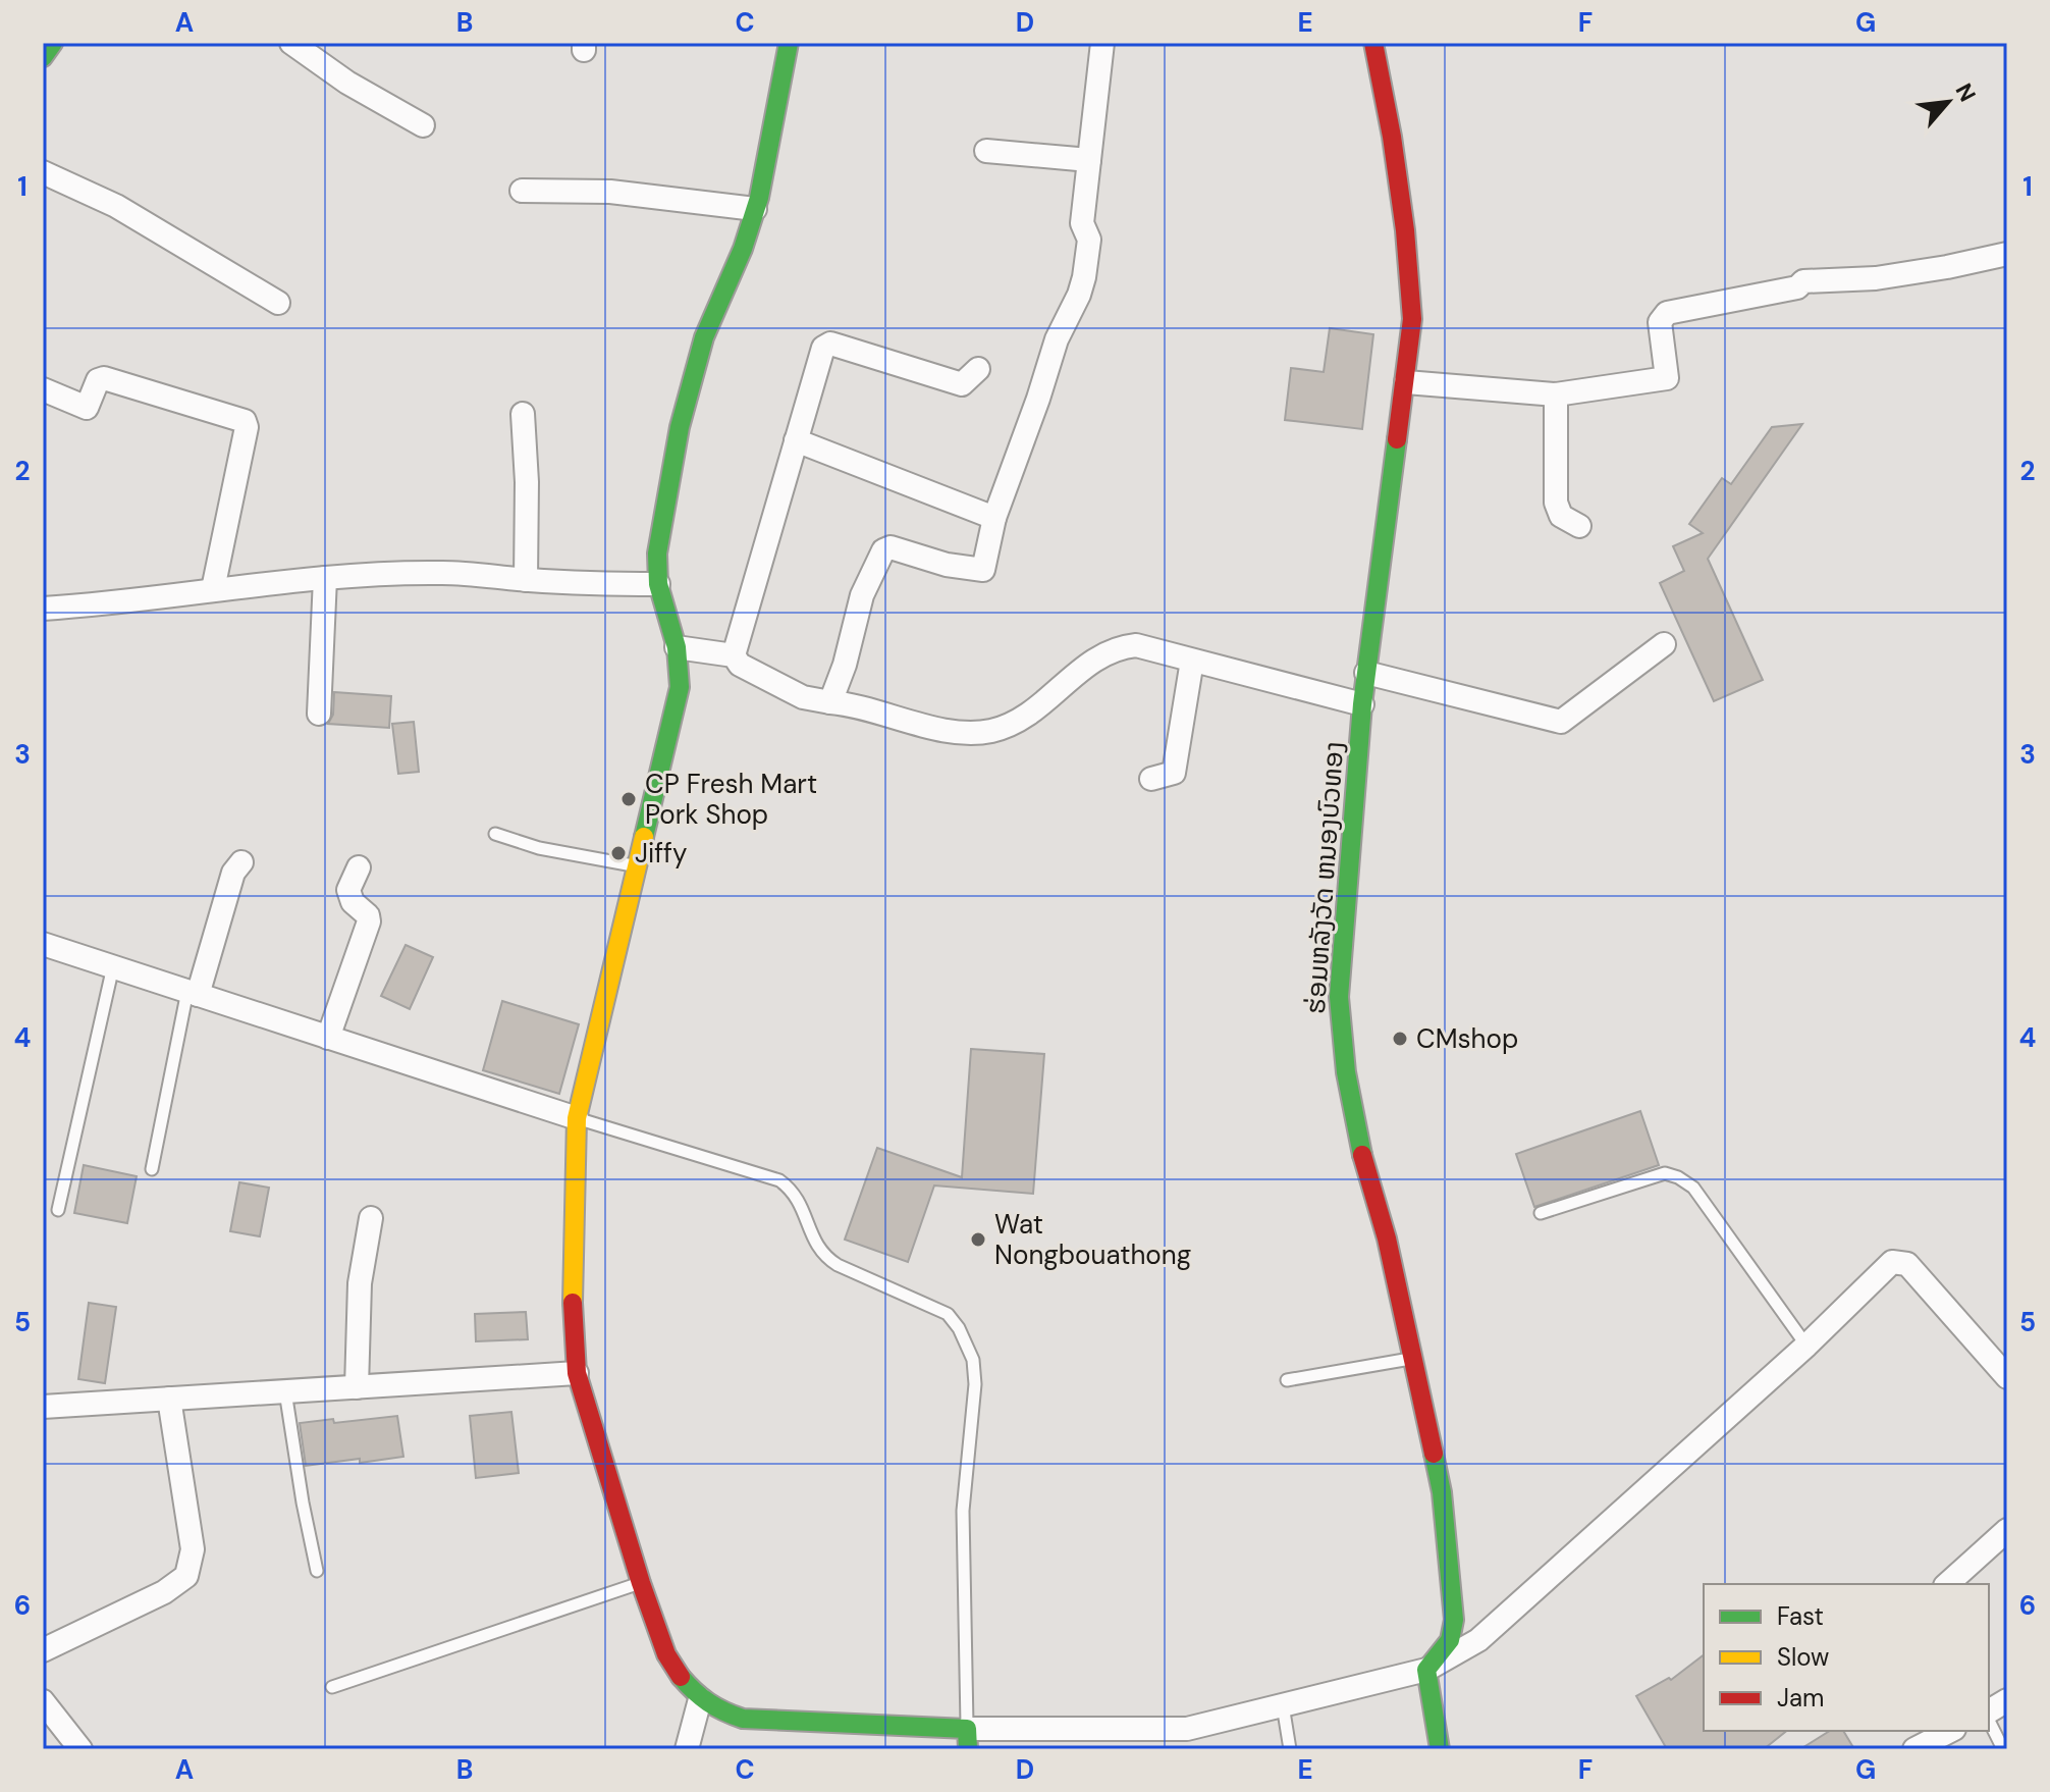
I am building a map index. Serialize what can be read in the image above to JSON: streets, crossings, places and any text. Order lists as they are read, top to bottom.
{
  "streets": {
    "street": ["ຮ່ອມຫລັງວັດ ຫນອງບົວທອງ"]
  },
  "places": [
    "CP Fresh Mart Pork Shop",
    "Jiffy",
    "CMshop",
    "Wat Nongbouathong"
  ],
  "legend": ["Fast", "Slow", "Jam"],
  "north": "top right",
  "grid": {
    "columns": [
      "A",
      "B",
      "C",
      "D",
      "E",
      "F",
      "G"
    ],
    "rows": [
      "1",
      "2",
      "3",
      "4",
      "5",
      "6"
    ]
  }
}
